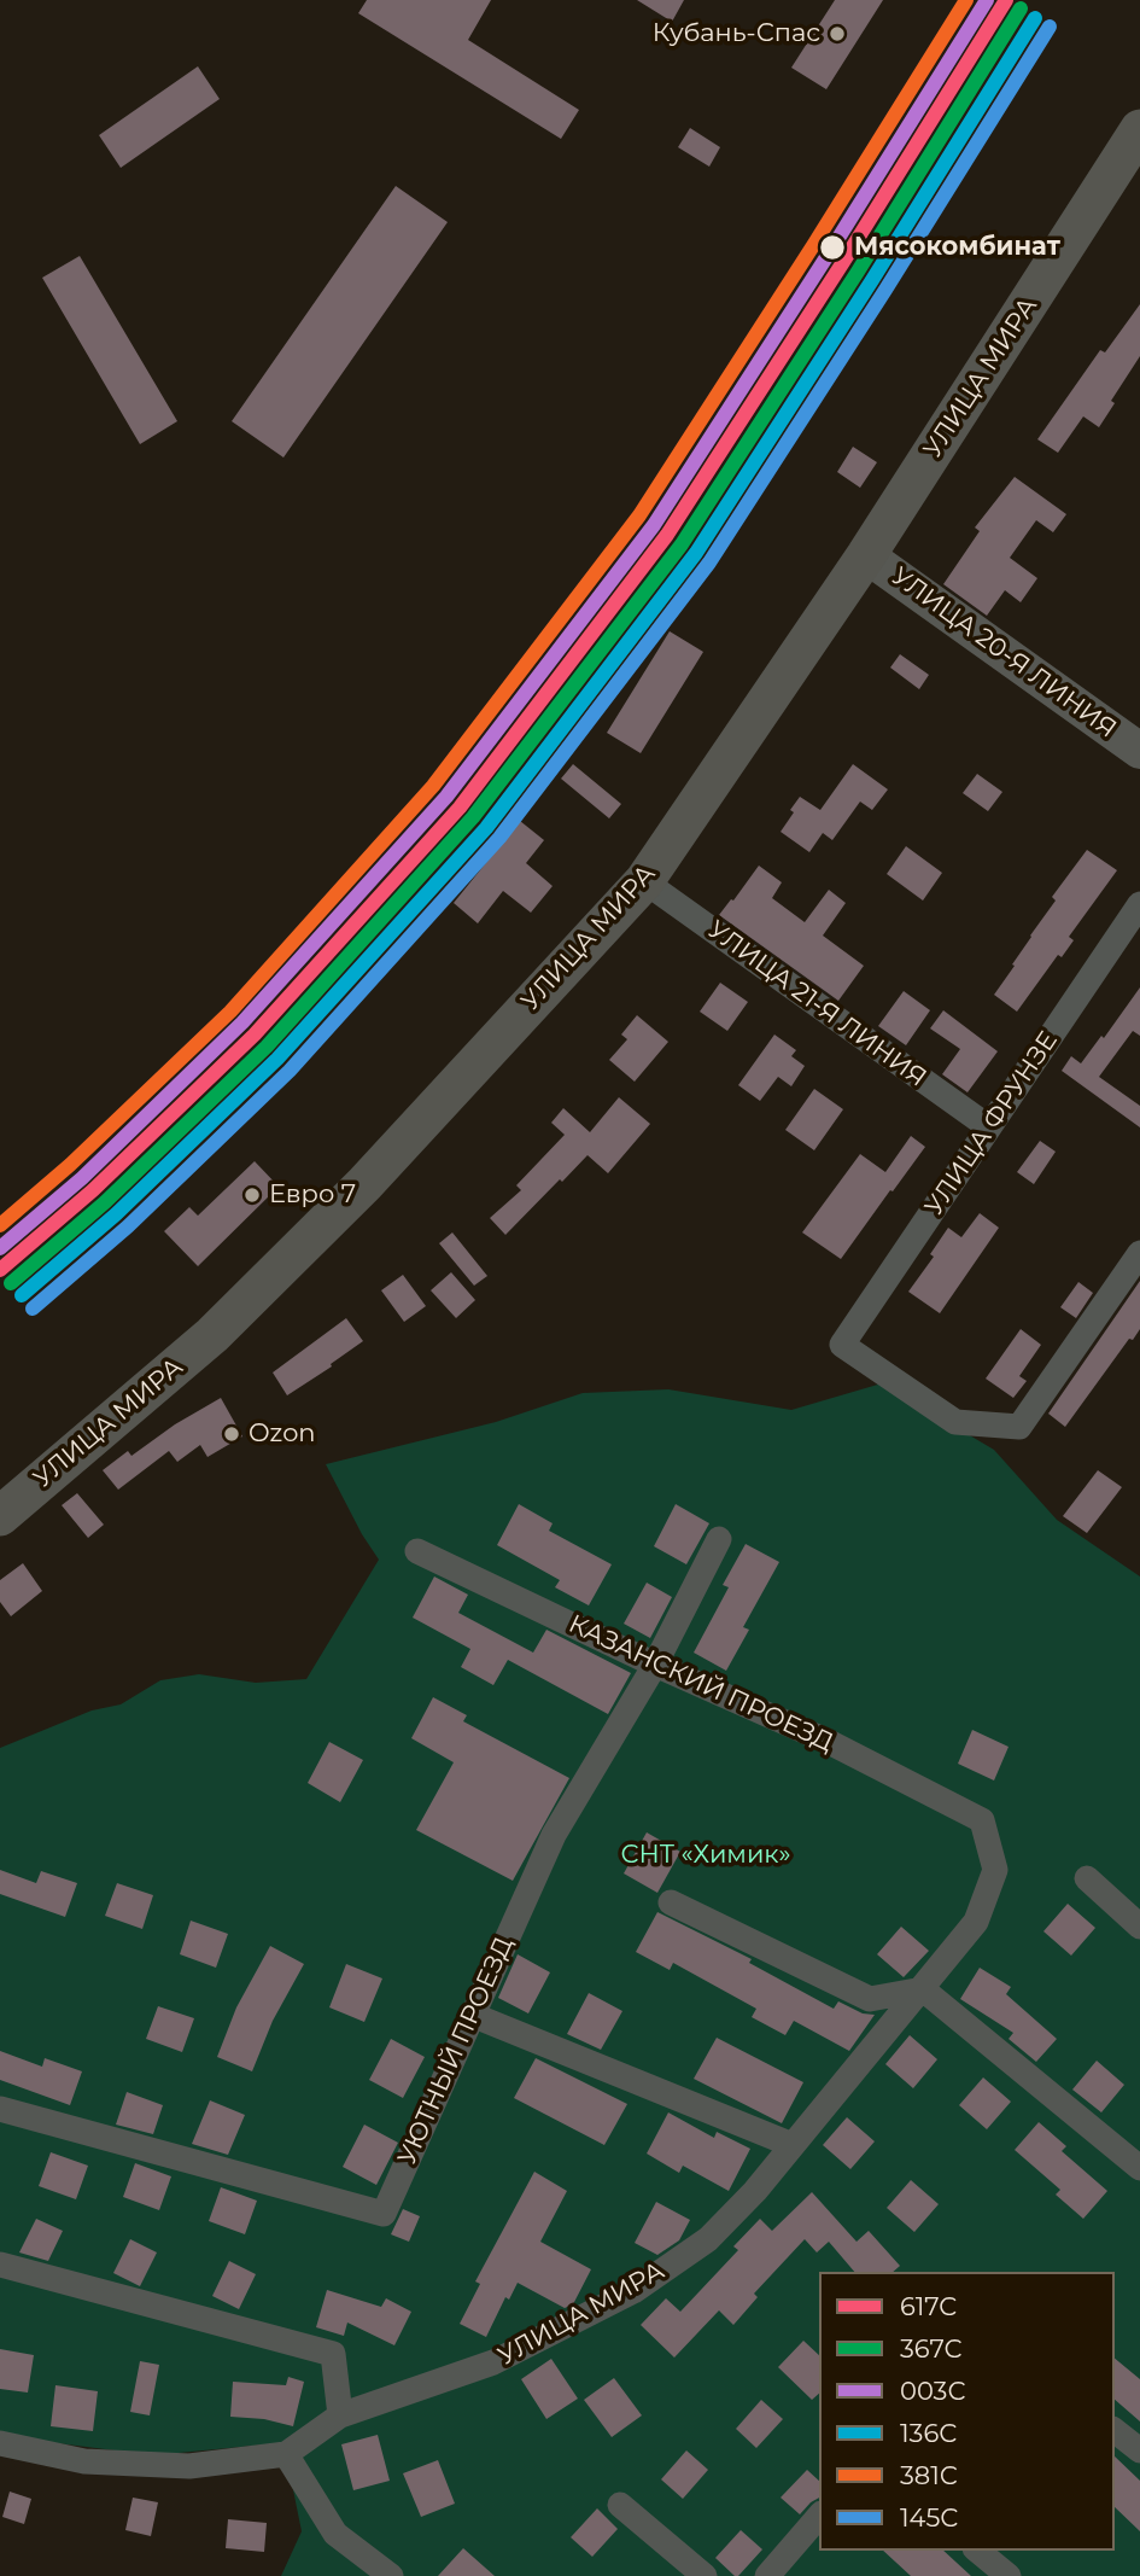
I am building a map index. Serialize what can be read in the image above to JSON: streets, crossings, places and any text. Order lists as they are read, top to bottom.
{
  "streets": {
    "main road": ["УЛИЦА МИРА", "УЛИЦА 20-Я ЛИНИЯ"],
    "street": [
      "УЛИЦА 21-Я ЛИНИЯ",
      "УЛИЦА ФРУНЗЕ",
      "КАЗАНСКИЙ ПРОЕЗД",
      "УЮТНЫЙ ПРОЕЗД"
    ]
  },
  "crossings": [
    ["УЛИЦА МИРА", "УЛИЦА 20-Я ЛИНИЯ"],
    ["УЛИЦА МИРА", "УЛИЦА 21-Я ЛИНИЯ"],
    ["УЛИЦА МИРА", "КАЗАНСКИЙ ПРОЕЗД"],
    ["УЛИЦА 21-Я ЛИНИЯ", "УЛИЦА ФРУНЗЕ"],
    ["КАЗАНСКИЙ ПРОЕЗД", "УЮТНЫЙ ПРОЕЗД"]
  ],
  "parks": ["СНТ «Химик»"],
  "places": [
    "Кубань-Спас",
    "Мясокомбинат",
    "Евро 7",
    "Ozon"
  ],
  "lines": [
    "transit line 617C",
    "transit line 003С",
    "transit line 381С",
    "transit line 367С",
    "transit line 136С",
    "transit line 145С"
  ],
  "legend": [
    "617C",
    "367С",
    "003С",
    "136С",
    "381С",
    "145С"
  ]
}
